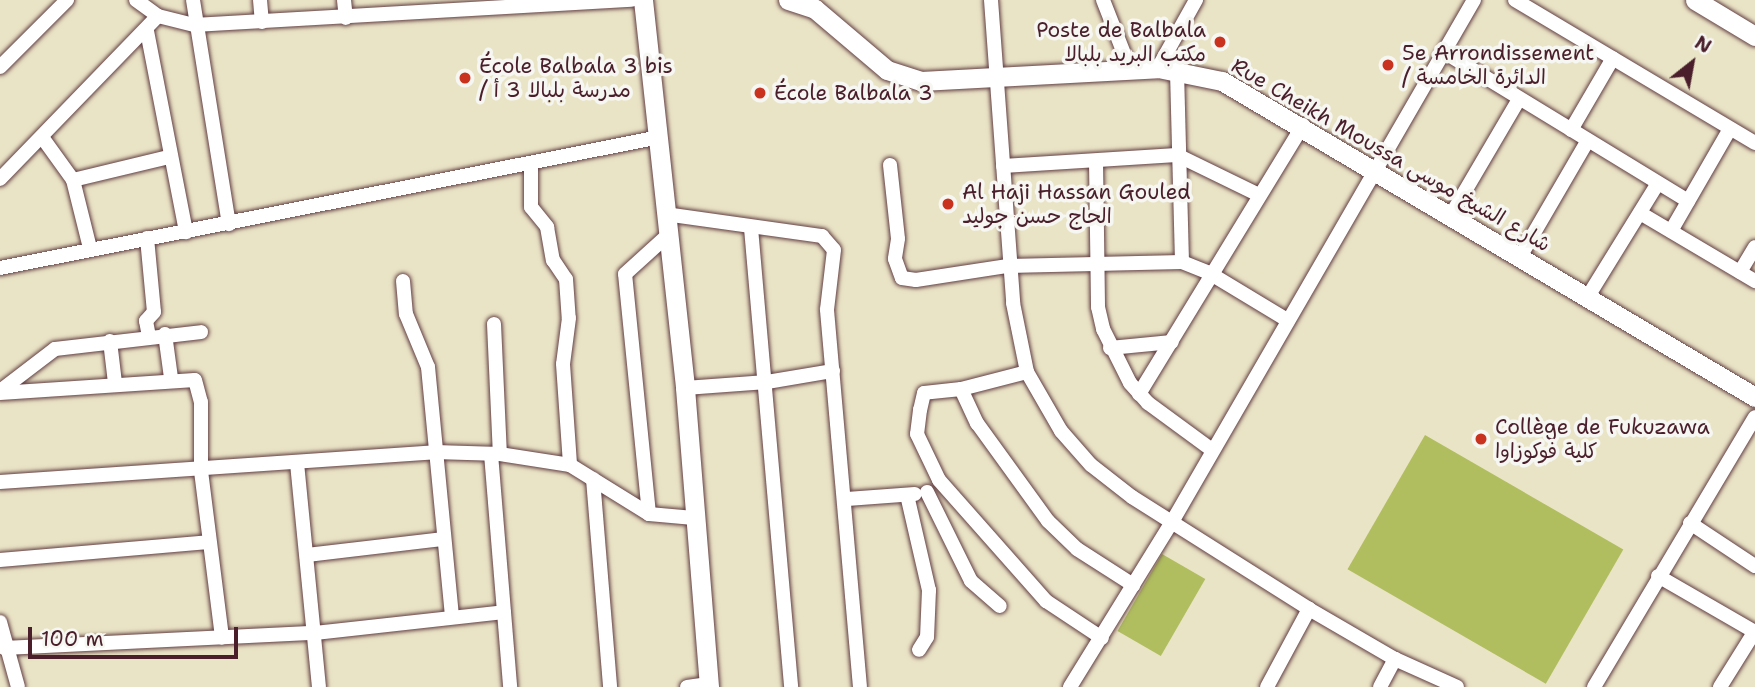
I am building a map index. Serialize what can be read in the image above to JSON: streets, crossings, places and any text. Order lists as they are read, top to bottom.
{
  "streets": {
    "street": ["Rue Cheikh Moussa شارع الشيخ موسى"]
  },
  "places": [
    "Poste de Balbala مكتب البريد بلبالا",
    "5e Arrondissement / الدائرة الخامسة",
    "École Balbala 3 bis / مدرسة بلبالا 3 أ",
    "École Balbala 3",
    "Al Haji Hassan Gouled الحاج حسن جوليد",
    "Collège de Fukuzawa كلية فوكوزاوا"
  ],
  "scale_bar": "100 m",
  "north": "top right"
}
